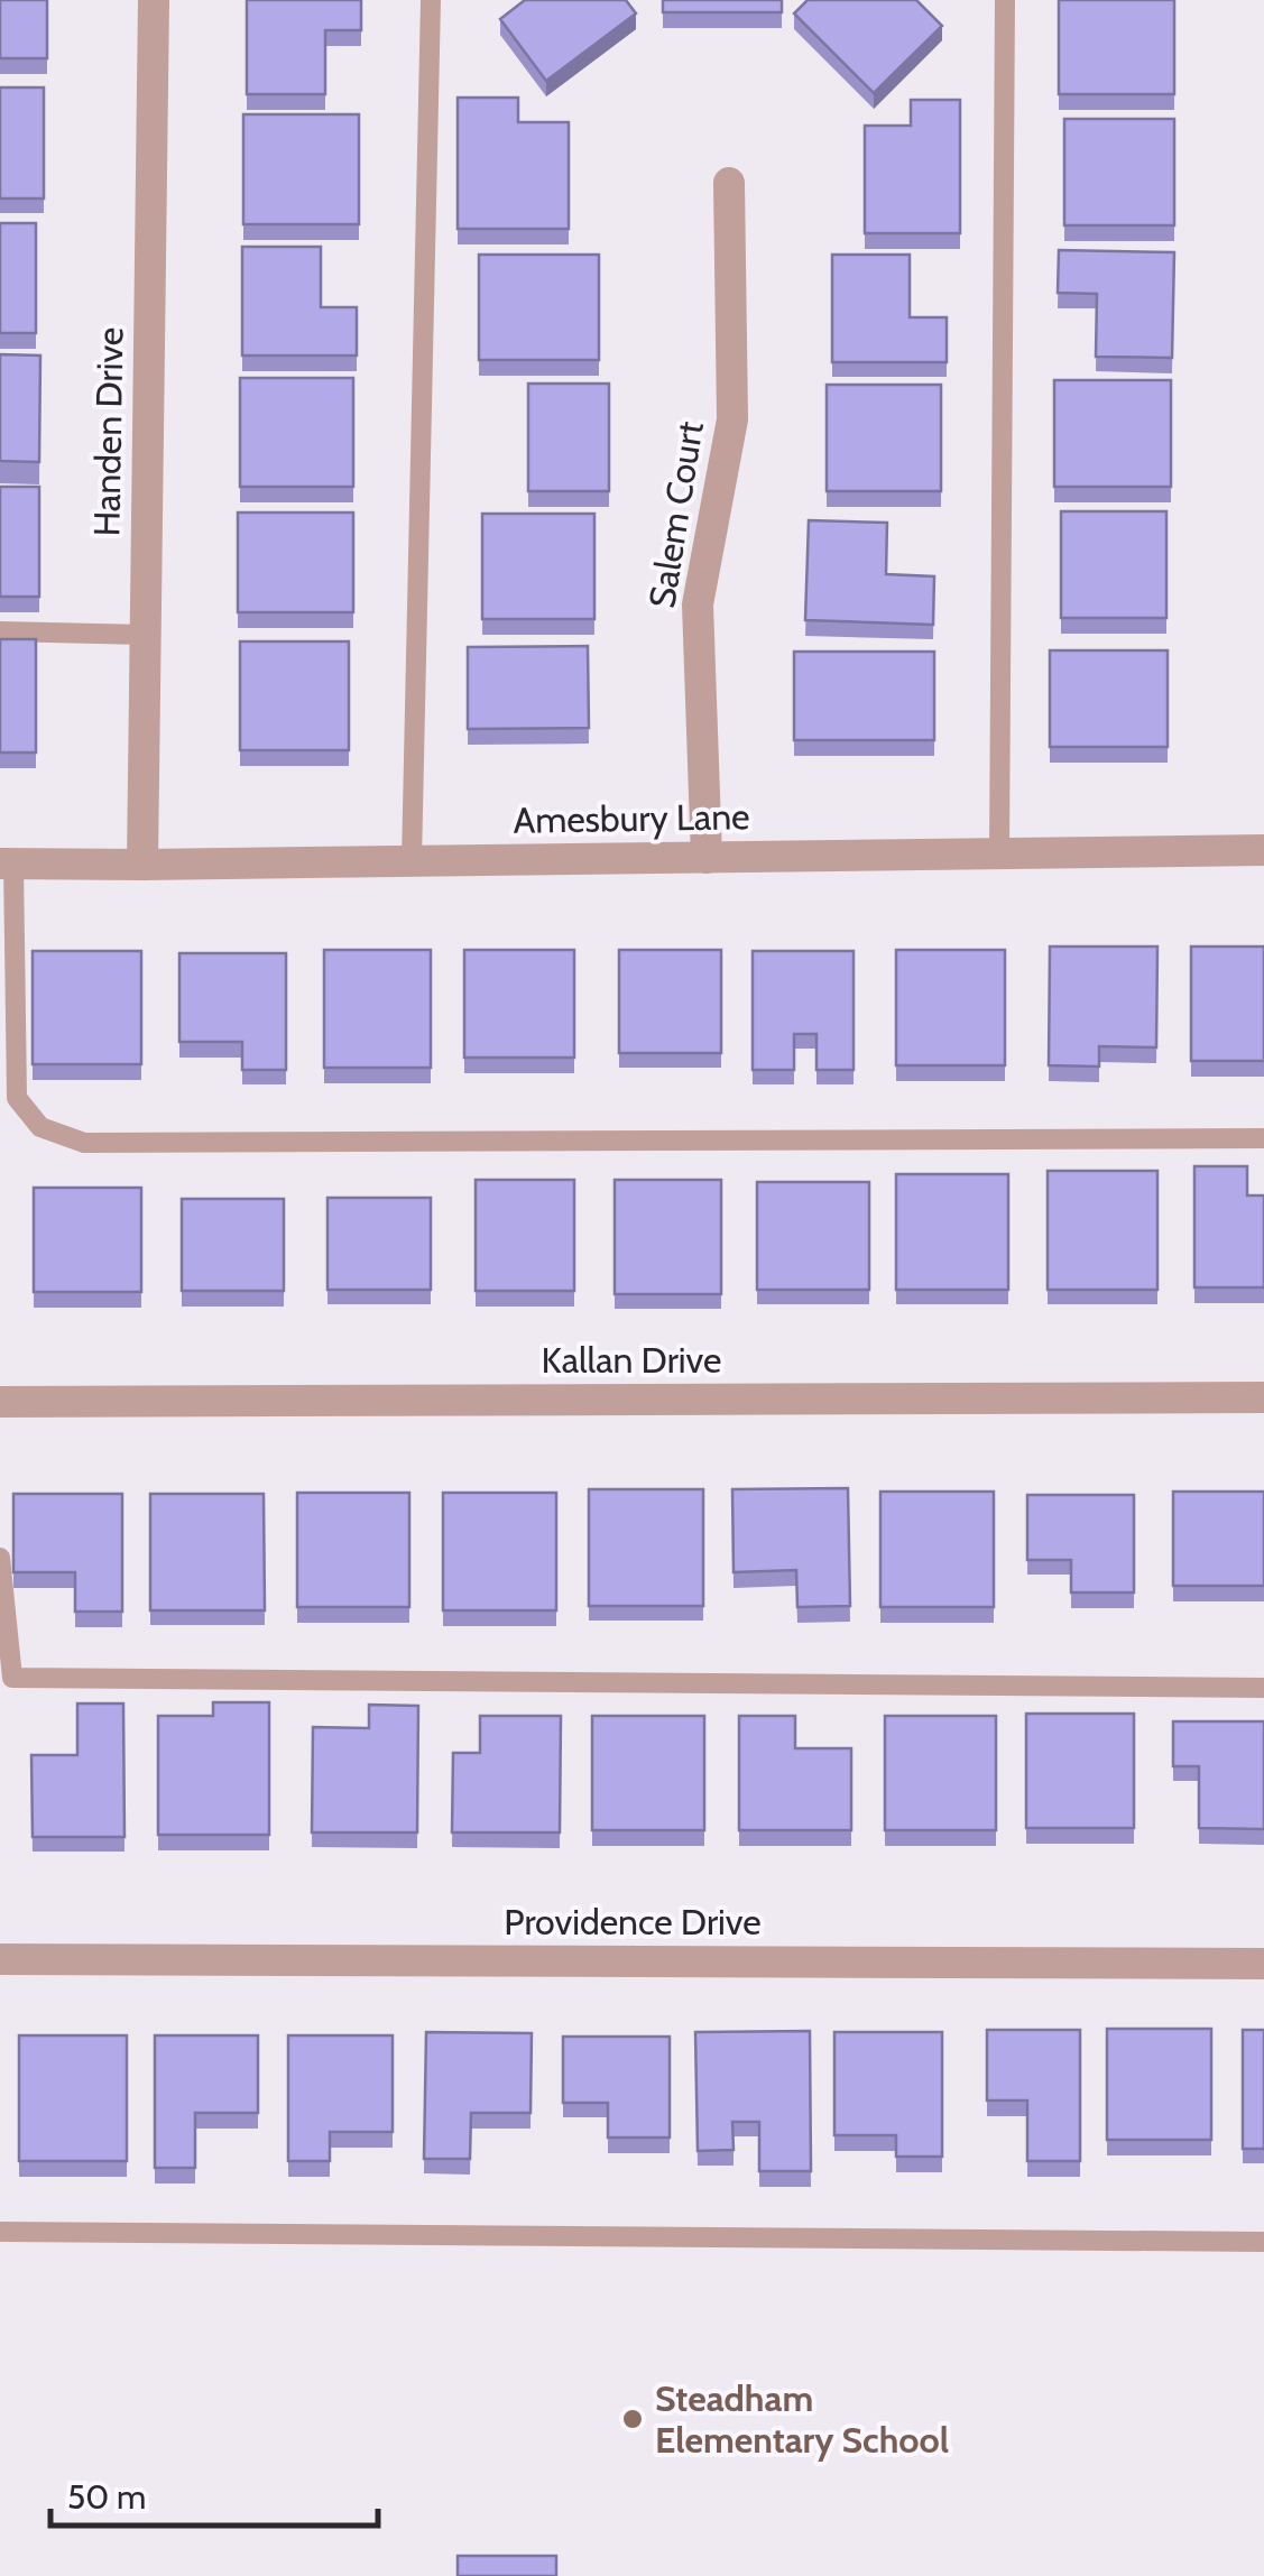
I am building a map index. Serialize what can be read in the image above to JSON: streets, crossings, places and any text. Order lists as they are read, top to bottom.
{
  "streets": {
    "street": [
      "Handen Drive",
      "Salem Court",
      "Amesbury Lane",
      "Kallan Drive",
      "Providence Drive"
    ]
  },
  "crossings": [
    ["Handen Drive", "Amesbury Lane"],
    ["Salem Court", "Amesbury Lane"]
  ],
  "places": ["Steadham Elementary School"],
  "scale_bar": "50 m"
}
